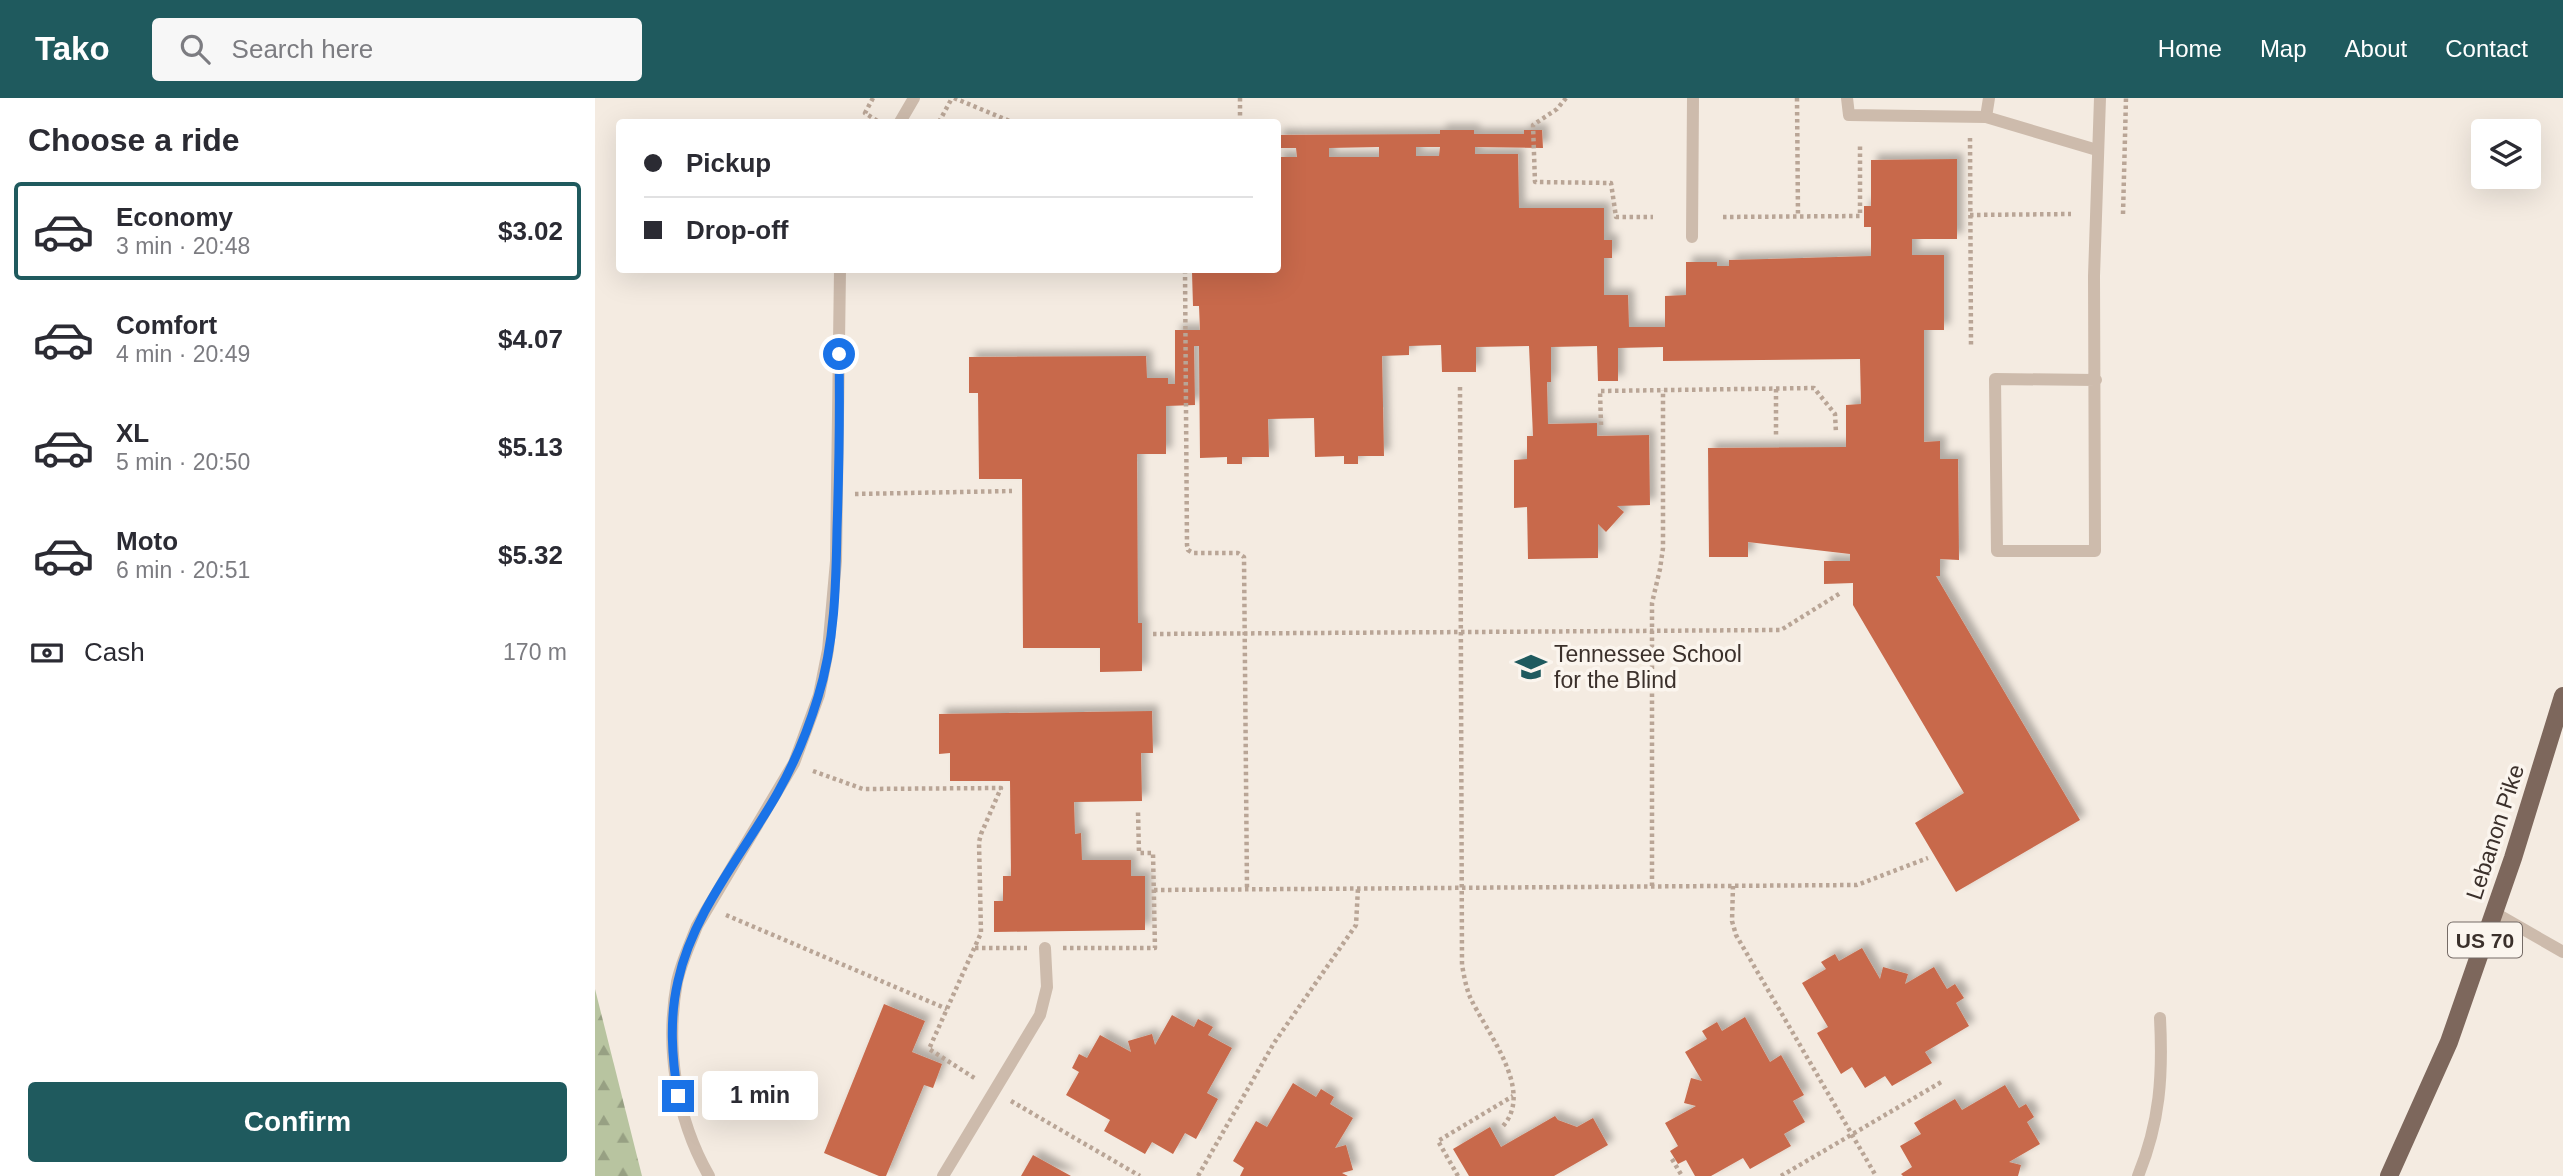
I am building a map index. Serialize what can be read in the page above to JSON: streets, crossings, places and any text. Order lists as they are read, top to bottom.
{
  "streets": {
    "main road": ["Lebanon Pike", "US 70"]
  },
  "places": {
    "school or university": ["Tennessee School for the Blind"]
  },
  "page": {
    "header": "Tako",
    "search": "Search here",
    "nav": [
      "Home",
      "Map",
      "About",
      "Contact"
    ],
    "heading": "Choose a ride",
    "banner": ["Pickup", "Drop-off"],
    "list": [
      {
        "name": "Economy",
        "note": "3 min · 20:48",
        "value": "$3.02"
      },
      {
        "name": "Comfort",
        "note": "4 min · 20:49",
        "value": "$4.07"
      },
      {
        "name": "XL",
        "note": "5 min · 20:50",
        "value": "$5.13"
      },
      {
        "name": "Moto",
        "note": "6 min · 20:51",
        "value": "$5.32"
      }
    ],
    "pay": ["Cash", "170 m"],
    "buttons": "Confirm",
    "bubble": "1 min"
  }
}
